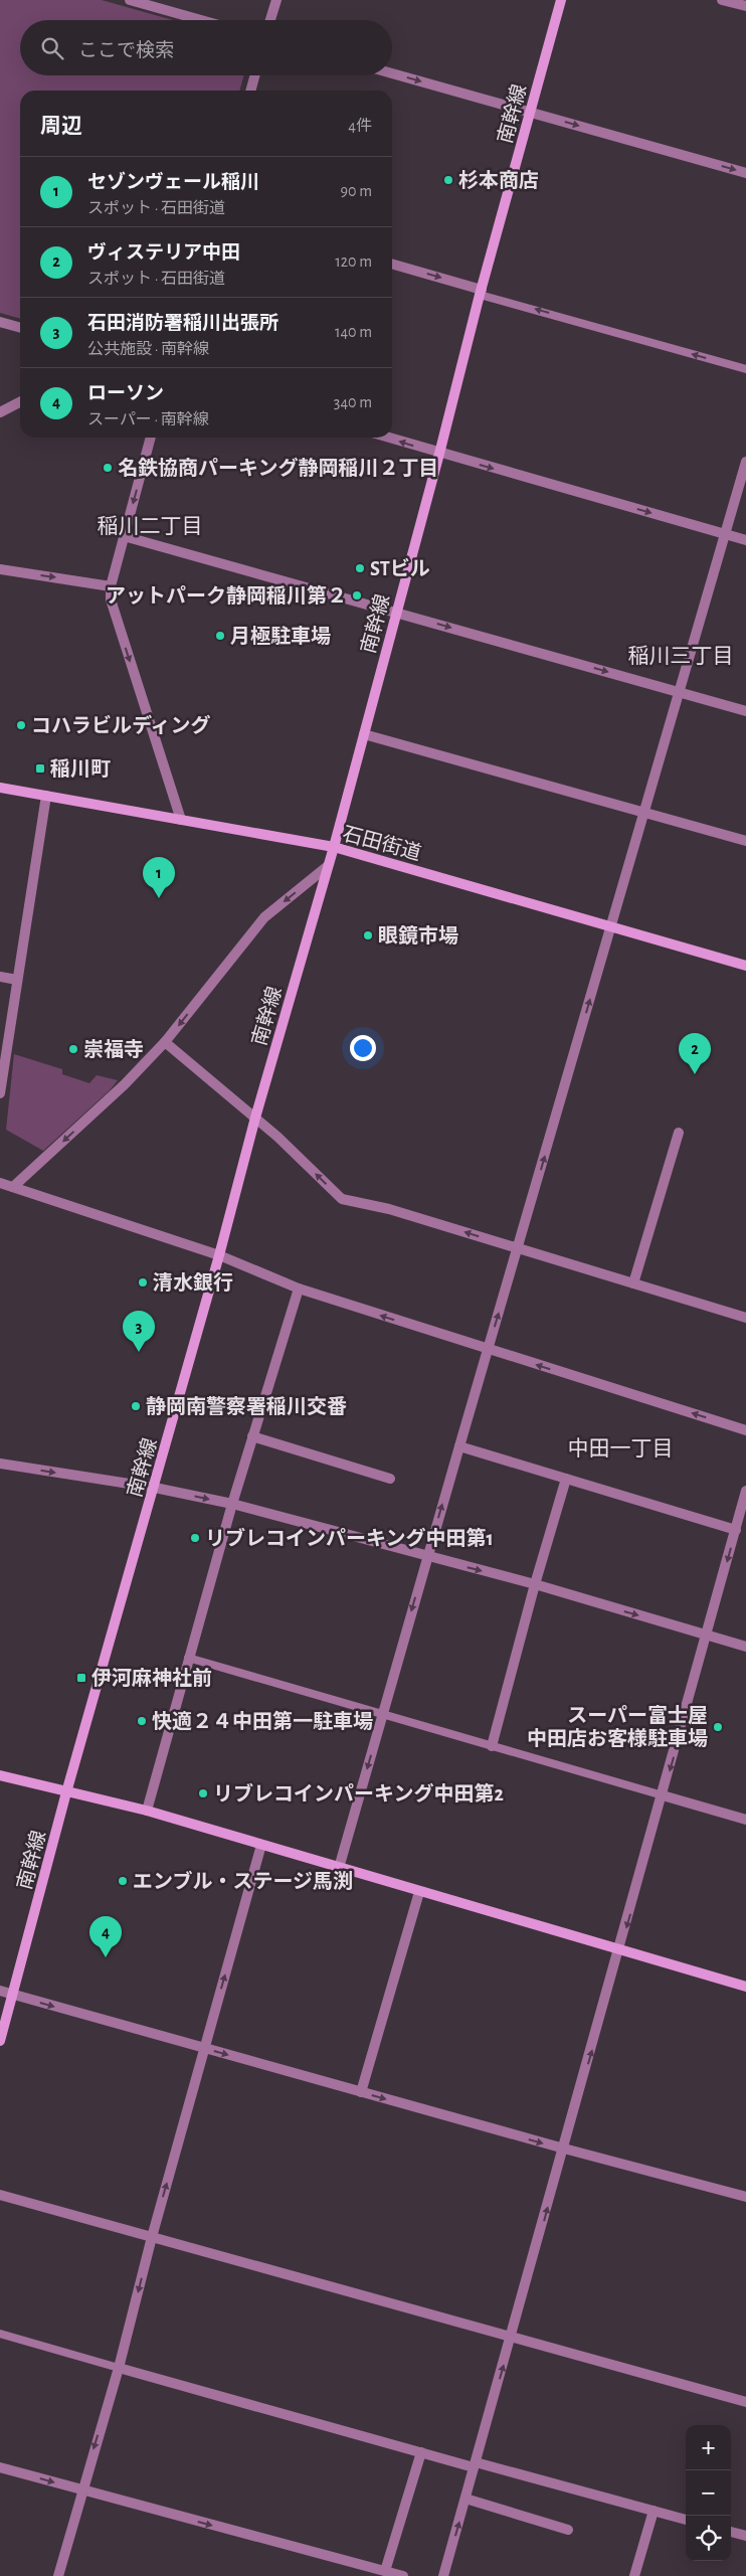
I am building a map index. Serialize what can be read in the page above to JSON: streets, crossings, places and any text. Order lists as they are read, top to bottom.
{
  "streets": {
    "main road": ["南幹線", "石田街道"]
  },
  "crossings": [
    ["南幹線", "石田街道"]
  ],
  "districts": ["稲川二丁目", "稲川三丁目", "中田一丁目"],
  "places": {
    "other": [
      "杉本商店",
      "名鉄協商パーキング静岡稲川２丁目",
      "STビル",
      "アットパーク静岡稲川第２",
      "月極駐車場",
      "コハラビルディング",
      "眼鏡市場",
      "崇福寺",
      "清水銀行",
      "静岡南警察署稲川交番",
      "リブレコインパーキング中田第1",
      "快適２４中田第一駐車場",
      "スーパー富士屋 中田店お客様駐車場",
      "リブレコインパーキング中田第2",
      "エンブル・ステージ馬渕"
    ],
    "transit": ["稲川町", "伊河麻神社前"]
  },
  "page": {
    "search": "ここで検索",
    "heading": ["周辺", "4件"],
    "list": [
      {
        "mark": "1",
        "name": "セゾンヴェール稲川",
        "note": "スポット · 石田街道",
        "value": "90 m"
      },
      {
        "mark": "2",
        "name": "ヴィステリア中田",
        "note": "スポット · 石田街道",
        "value": "120 m"
      },
      {
        "mark": "3",
        "name": "石田消防署稲川出張所",
        "note": "公共施設 · 南幹線",
        "value": "140 m"
      },
      {
        "mark": "4",
        "name": "ローソン",
        "note": "スーパー · 南幹線",
        "value": "340 m"
      }
    ],
    "pins": [
      "1",
      "2",
      "3",
      "4"
    ],
    "map_buttons": ["+", "−"]
  }
}
